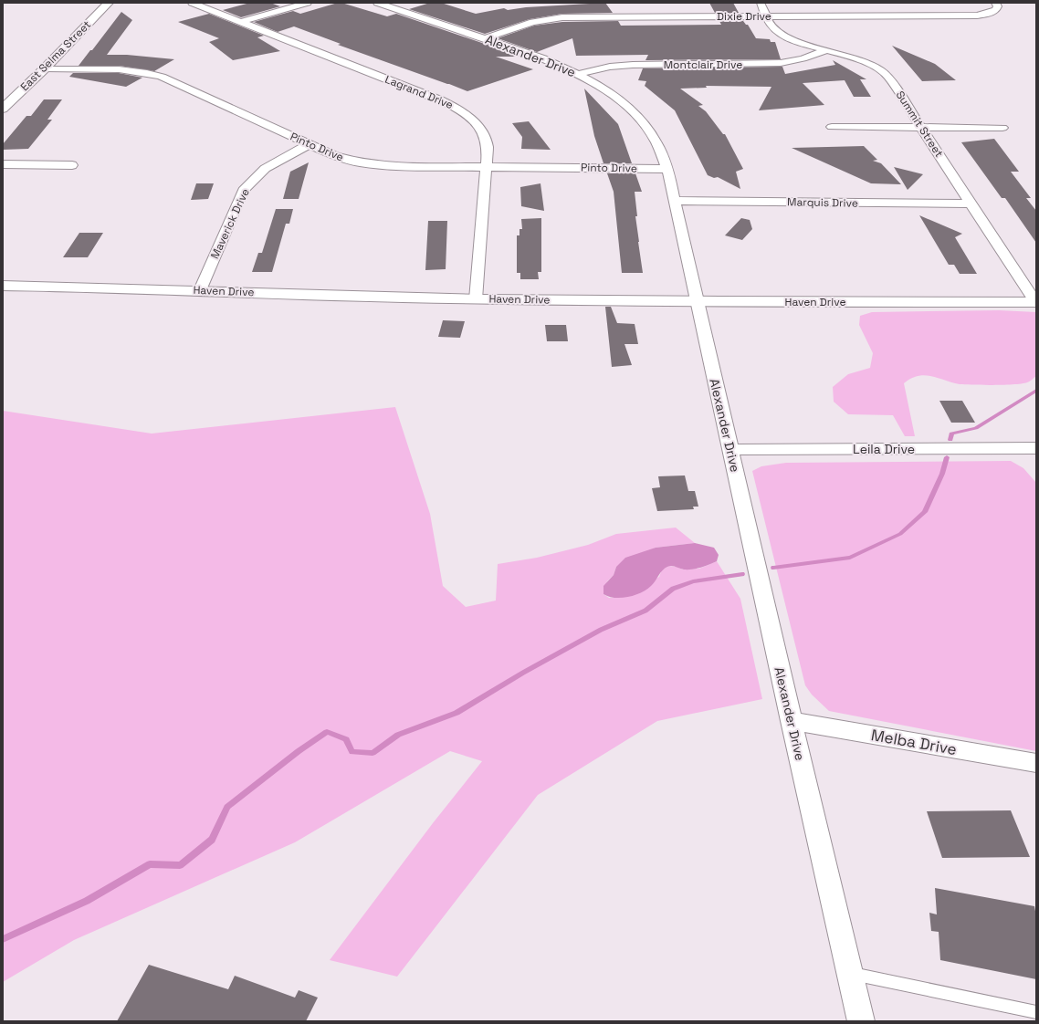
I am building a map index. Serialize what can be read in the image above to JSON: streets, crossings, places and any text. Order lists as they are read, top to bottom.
{
  "streets": {
    "street": [
      "Dixie Drive",
      "East Selma Street",
      "Alexander Drive",
      "Montclair Drive",
      "Lagrand Drive",
      "Summit Street",
      "Pinto Drive",
      "Marquis Drive",
      "Maverick Drive",
      "Haven Drive",
      "Leila Drive",
      "Melba Drive"
    ]
  },
  "crossings": [
    ["Dixie Drive", "Alexander Drive"],
    ["Dixie Drive", "Summit Street"],
    ["East Selma Street", "Pinto Drive"],
    ["Alexander Drive", "Montclair Drive"],
    ["Alexander Drive", "Pinto Drive"],
    ["Alexander Drive", "Marquis Drive"],
    ["Alexander Drive", "Haven Drive"],
    ["Alexander Drive", "Leila Drive"],
    ["Alexander Drive", "Melba Drive"],
    ["Montclair Drive", "Summit Street"],
    ["Lagrand Drive", "Pinto Drive"],
    ["Lagrand Drive", "Haven Drive"],
    ["Summit Street", "Marquis Drive"],
    ["Summit Street", "Haven Drive"],
    ["Pinto Drive", "Maverick Drive"],
    ["Maverick Drive", "Haven Drive"]
  ]
}
